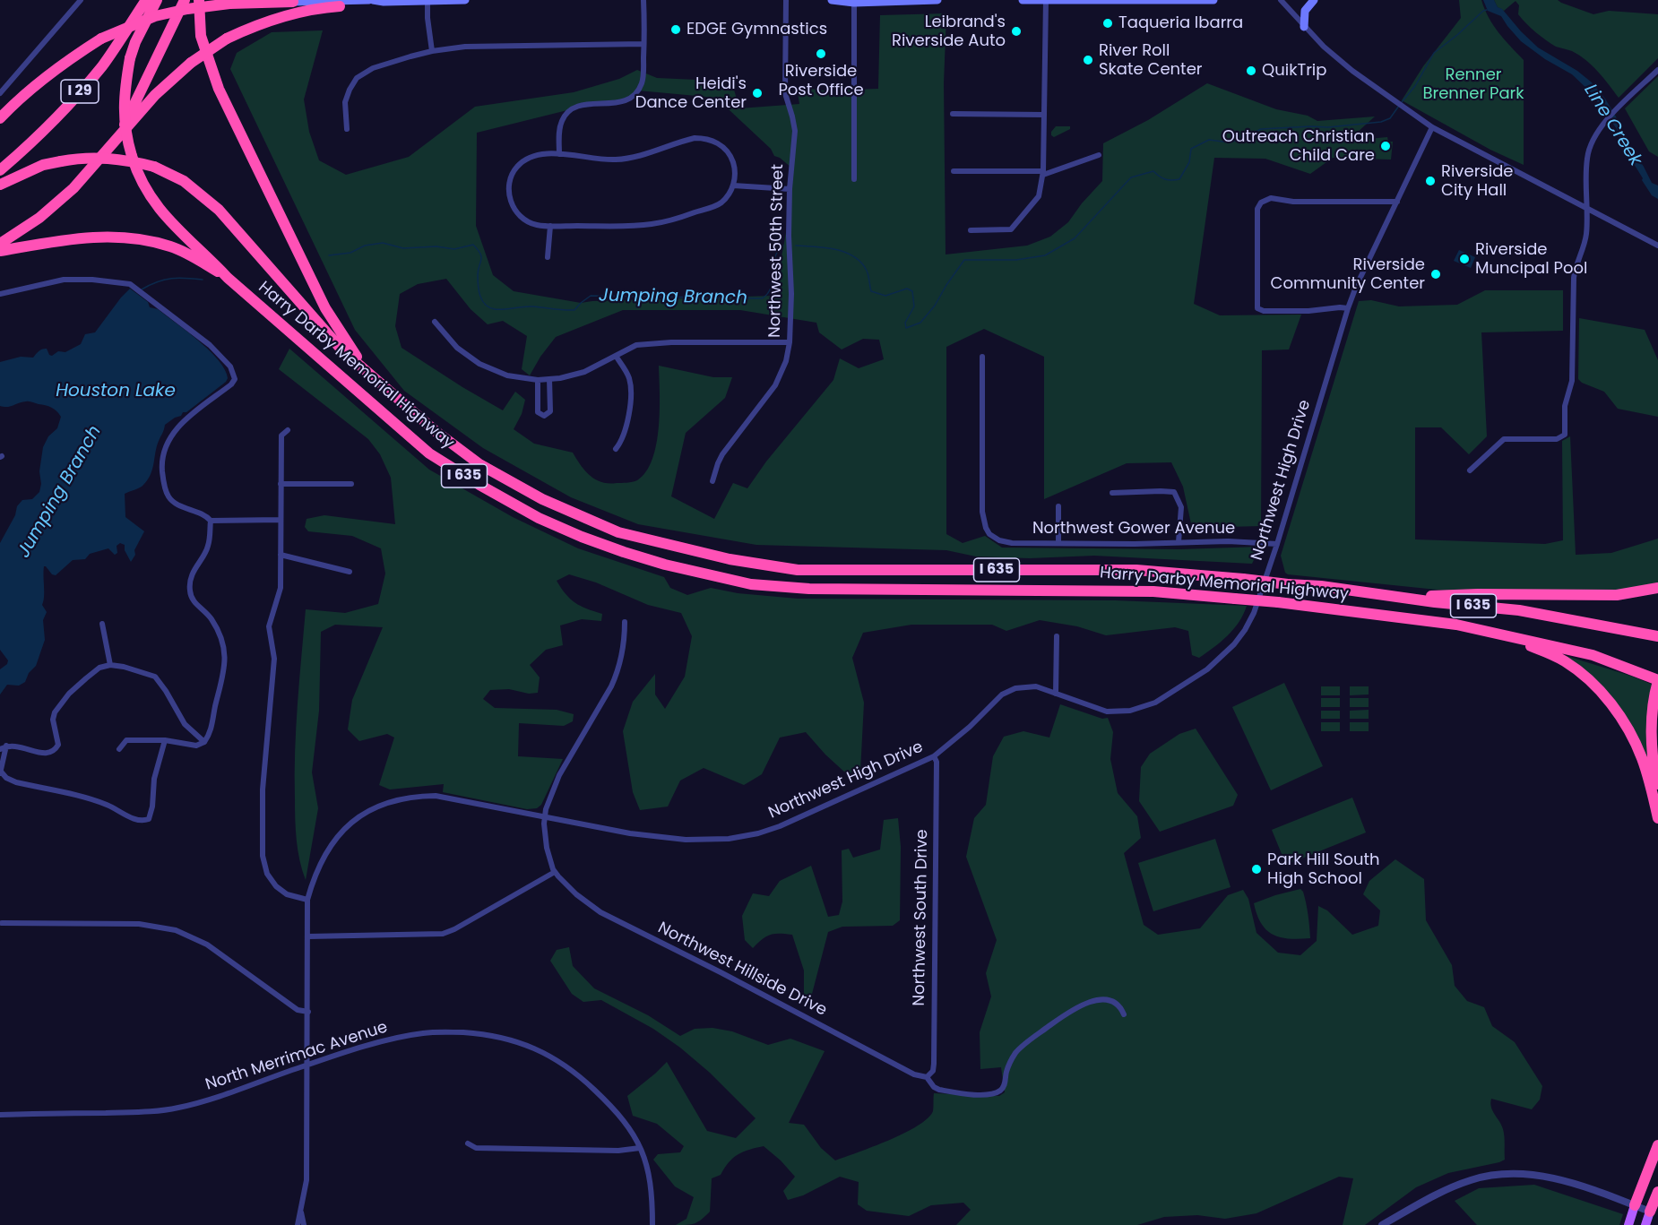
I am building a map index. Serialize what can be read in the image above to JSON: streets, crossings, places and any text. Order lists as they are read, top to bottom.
{
  "streets": {
    "highway": ["I 29", "Harry Darby Memorial Highway", "I 635"],
    "street": [
      "Northwest 50th Street",
      "Northwest High Drive",
      "Northwest Gower Avenue",
      "Northwest South Drive",
      "Northwest Hillside Drive",
      "North Merrimac Avenue"
    ]
  },
  "crossings": [
    ["Northwest High Drive", "Northwest Gower Avenue"],
    ["Northwest High Drive", "Northwest South Drive"],
    ["Northwest High Drive", "North Merrimac Avenue"],
    ["Northwest South Drive", "Northwest Hillside Drive"]
  ],
  "water": ["Line Creek", "Jumping Branch", "Houston Lake"],
  "parks": ["Renner Brenner Park"],
  "places": [
    "Taqueria Ibarra",
    "EDGE Gymnastics",
    "Leibrand's Riverside Auto",
    "Riverside Post Office",
    "River Roll Skate Center",
    "QuikTrip",
    "Heidi's Dance Center",
    "Outreach Christian Child Care",
    "Riverside City Hall",
    "Riverside Muncipal Pool",
    "Riverside Community Center",
    "Park Hill South High School"
  ]
}
